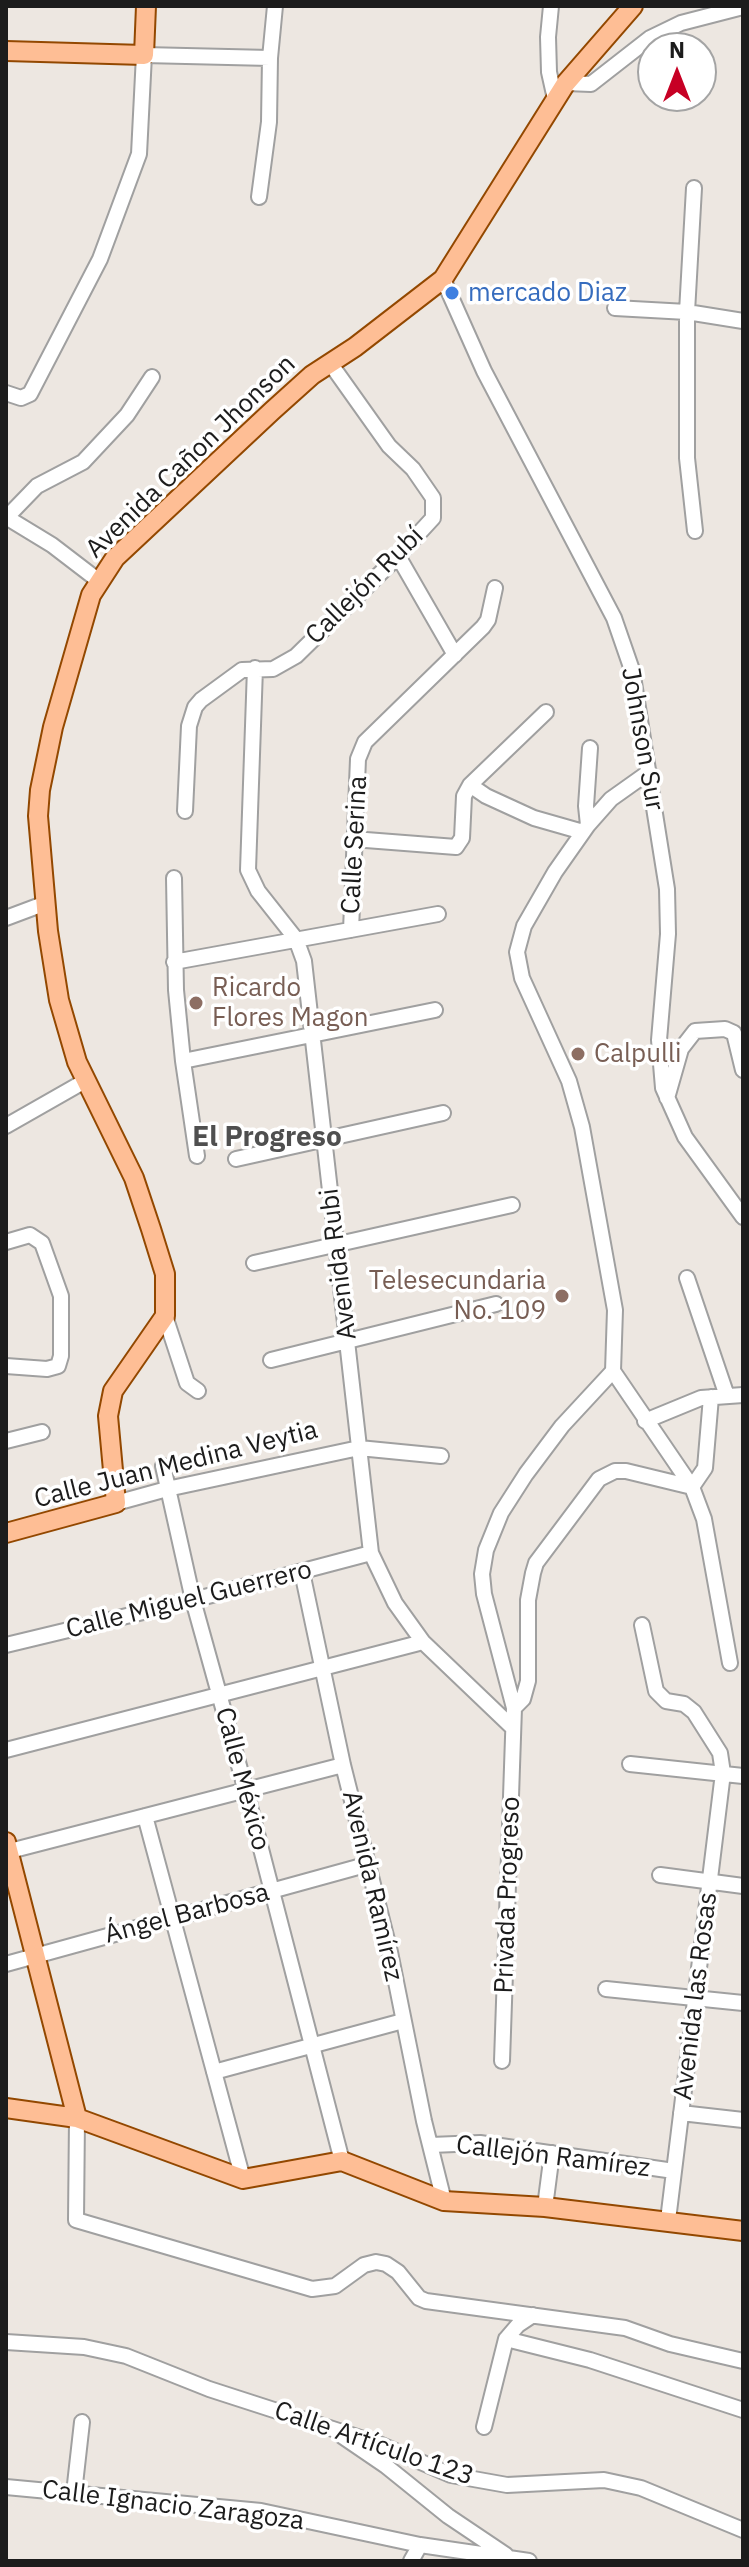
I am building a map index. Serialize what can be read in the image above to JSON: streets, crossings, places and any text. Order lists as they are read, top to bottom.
{
  "streets": {
    "main road": ["Avenida Cañon Jhonson", "Calle Juan Medina Veytia"],
    "street": [
      "Callejón Rubí",
      "Johnson Sur",
      "Calle Serina",
      "Avenida Rubi",
      "Calle Miguel Guerrero",
      "Calle México",
      "Avenida Ramírez",
      "Privada Progreso",
      "Ángel Barbosa",
      "Avenida las Rosas",
      "Callejón Ramírez",
      "Calle Artículo 123",
      "Calle Ignacio Zaragoza"
    ]
  },
  "crossings": [
    ["Avenida Cañon Jhonson", "Callejón Rubí"],
    ["Avenida Cañon Jhonson", "Johnson Sur"],
    ["Callejón Rubí", "Avenida Rubi"],
    ["Avenida Rubi", "Calle Juan Medina Veytia"],
    ["Avenida Rubi", "Calle Miguel Guerrero"],
    ["Avenida Rubi", "Privada Progreso"],
    ["Calle Juan Medina Veytia", "Calle México"],
    ["Calle Miguel Guerrero", "Calle México"],
    ["Calle Miguel Guerrero", "Avenida Ramírez"],
    ["Calle México", "Ángel Barbosa"],
    ["Avenida Ramírez", "Ángel Barbosa"],
    ["Avenida Ramírez", "Callejón Ramírez"],
    ["Avenida las Rosas", "Callejón Ramírez"]
  ],
  "districts": ["El Progreso"],
  "places": [
    "mercado Diaz",
    "Ricardo Flores Magon",
    "Calpulli",
    "Telesecundaria No. 109"
  ],
  "north": "top"
}
